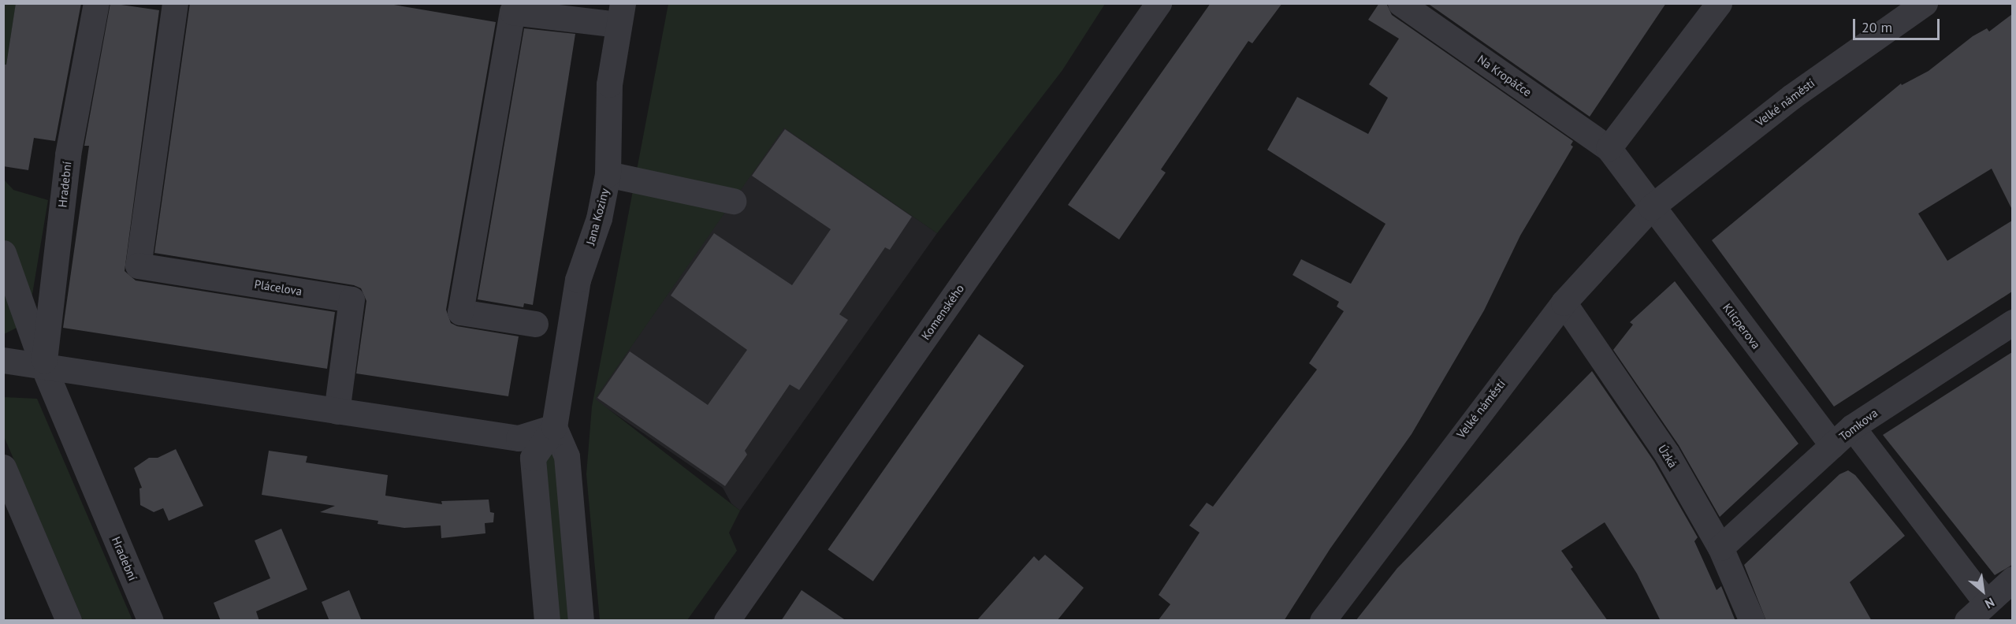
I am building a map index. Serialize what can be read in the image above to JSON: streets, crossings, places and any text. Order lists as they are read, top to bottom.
{
  "streets": {
    "street": [
      "Na Kropáčce",
      "Velké náměstí",
      "Hradební",
      "Jana Koziny",
      "Plácelova",
      "Komenského",
      "Klicperova",
      "Tomkova",
      "Úzká"
    ]
  },
  "crossings": [
    ["Velké náměstí", "Klicperova"],
    ["Velké náměstí", "Úzká"],
    ["Klicperova", "Tomkova"],
    ["Tomkova", "Úzká"]
  ],
  "scale_bar": "20 m",
  "north": "bottom right"
}
